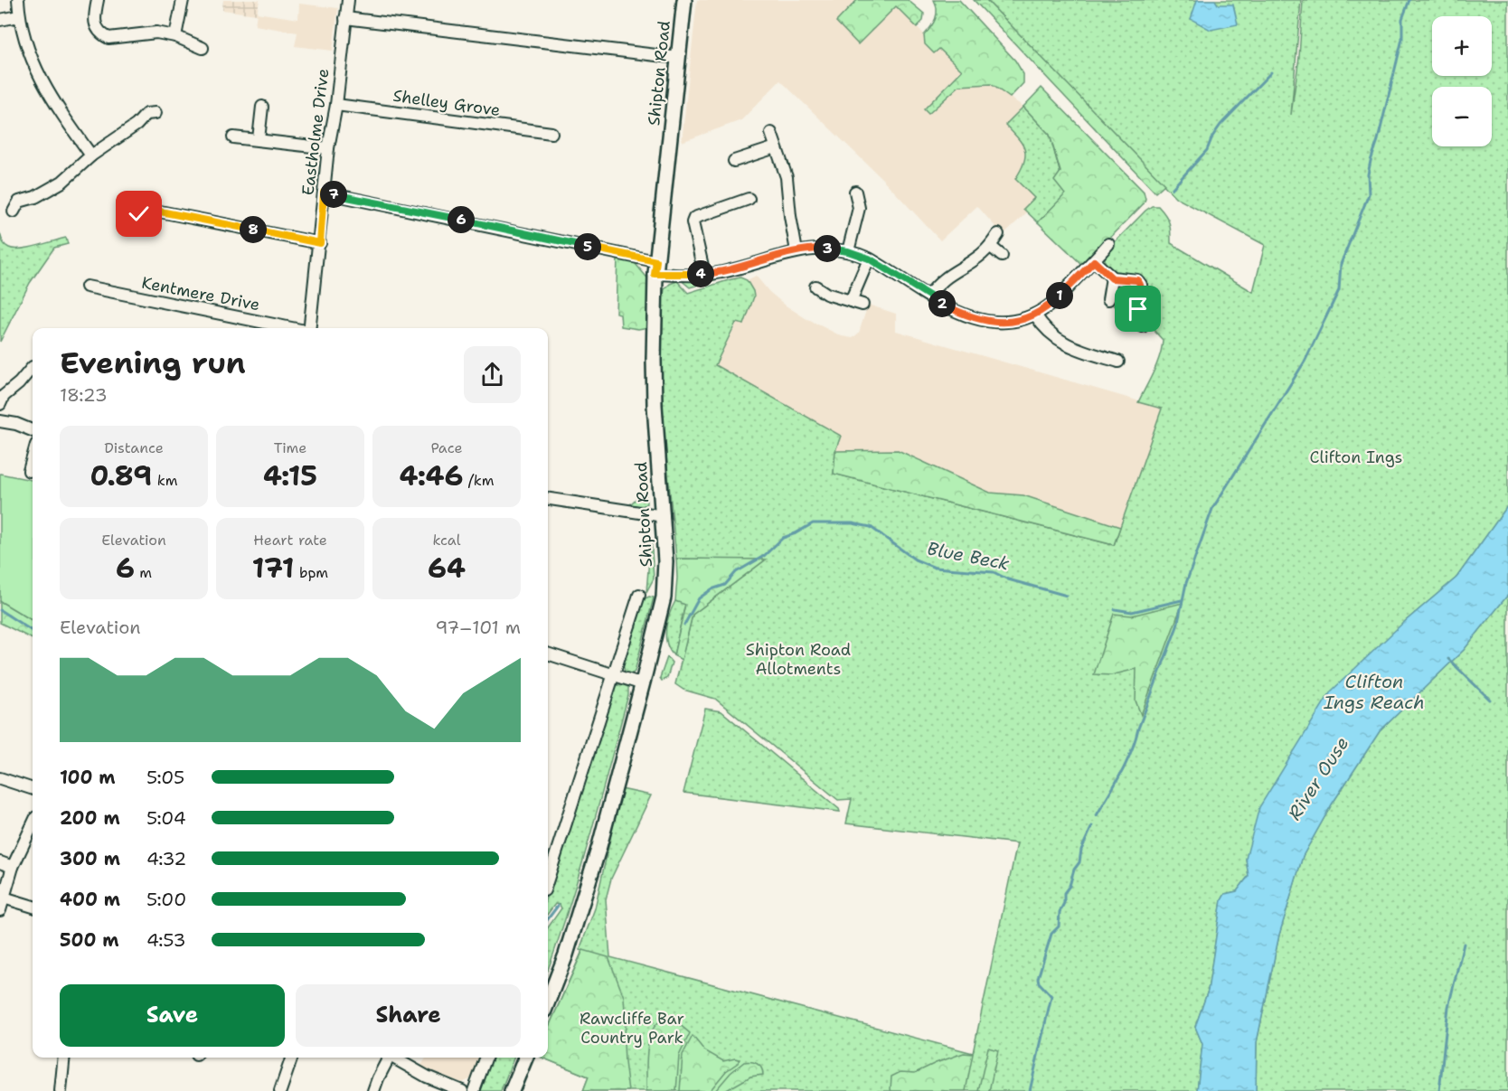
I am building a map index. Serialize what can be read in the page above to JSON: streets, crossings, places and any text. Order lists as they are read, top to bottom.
{
  "streets": {
    "main road": ["Shipton Road"],
    "street": ["Shelley Grove", "Eastholme Drive", "Kentmere Drive"]
  },
  "crossings": [
    ["Shelley Grove", "Eastholme Drive"]
  ],
  "water": ["Blue Beck", "Clifton Ings Reach", "River Ouse"],
  "parks": ["Clifton Ings", "Shipton Road Allotments", "Rawcliffe Bar Country Park"],
  "page": {
    "map_buttons": ["+", "−"],
    "pins": [
      "7",
      "6",
      "8",
      "5",
      "3",
      "4",
      "1",
      "2"
    ],
    "heading": ["Evening run", "18:23"],
    "stats": [
      ["Distance", "0.89 km"],
      ["Time", "4:15"],
      ["Pace", "4:46 /km"],
      ["Elevation", "6 m"],
      ["Heart rate", "171 bpm"],
      ["kcal", "64"]
    ],
    "chart": ["Elevation", "97–101 m"],
    "list": [
      {
        "name": "100 m",
        "note": "5:05"
      },
      {
        "name": "200 m",
        "note": "5:04"
      },
      {
        "name": "300 m",
        "note": "4:32"
      },
      {
        "name": "400 m",
        "note": "5:00"
      },
      {
        "name": "500 m",
        "note": "4:53"
      }
    ],
    "buttons": ["Save", "Share"]
  }
}
